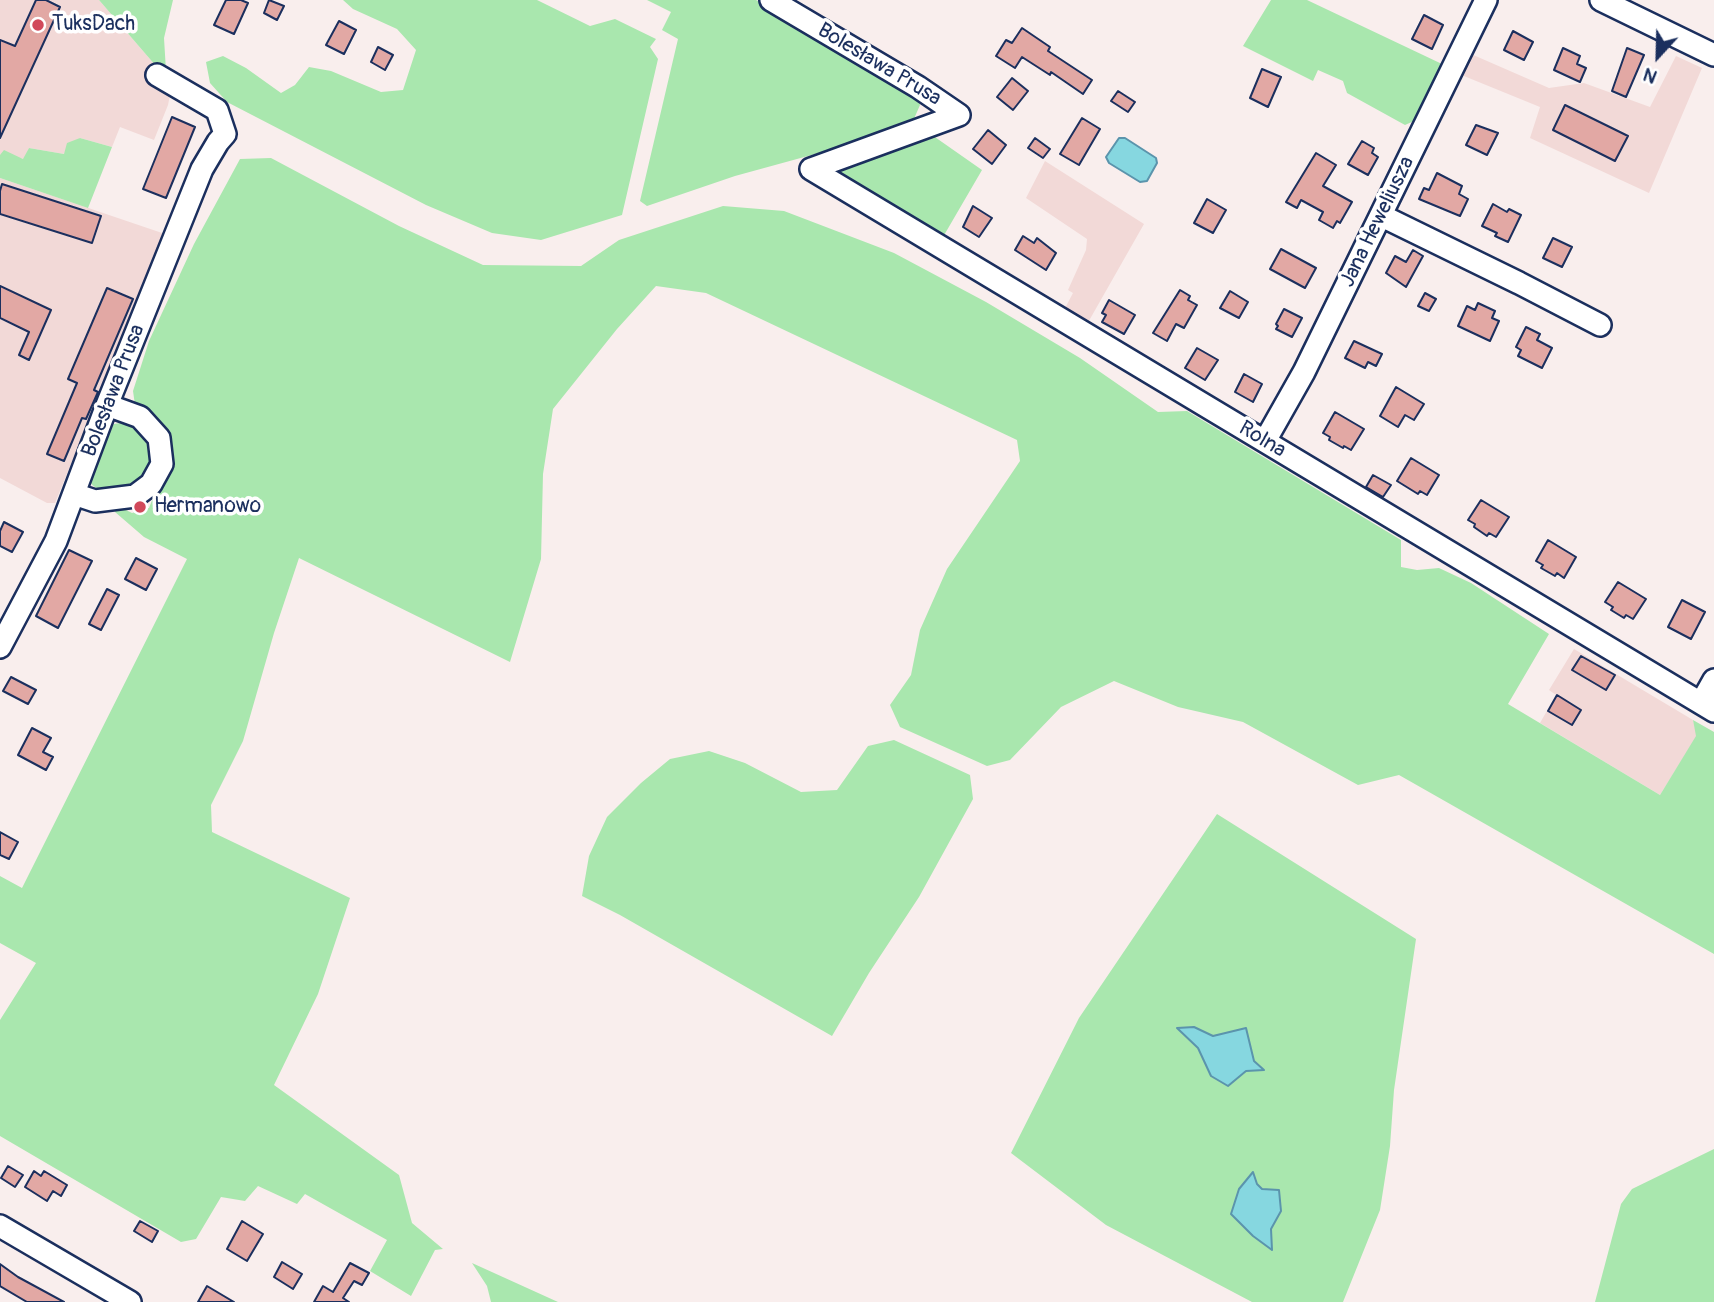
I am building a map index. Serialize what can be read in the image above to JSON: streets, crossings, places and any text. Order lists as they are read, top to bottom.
{
  "streets": {
    "street": ["Bolesława Prusa", "Jana Heweliusza", "Rolna"]
  },
  "crossings": [
    ["Bolesława Prusa", "Rolna"],
    ["Jana Heweliusza", "Rolna"]
  ],
  "places": ["TuksDach", "Hermanowo"],
  "north": "bottom"
}
